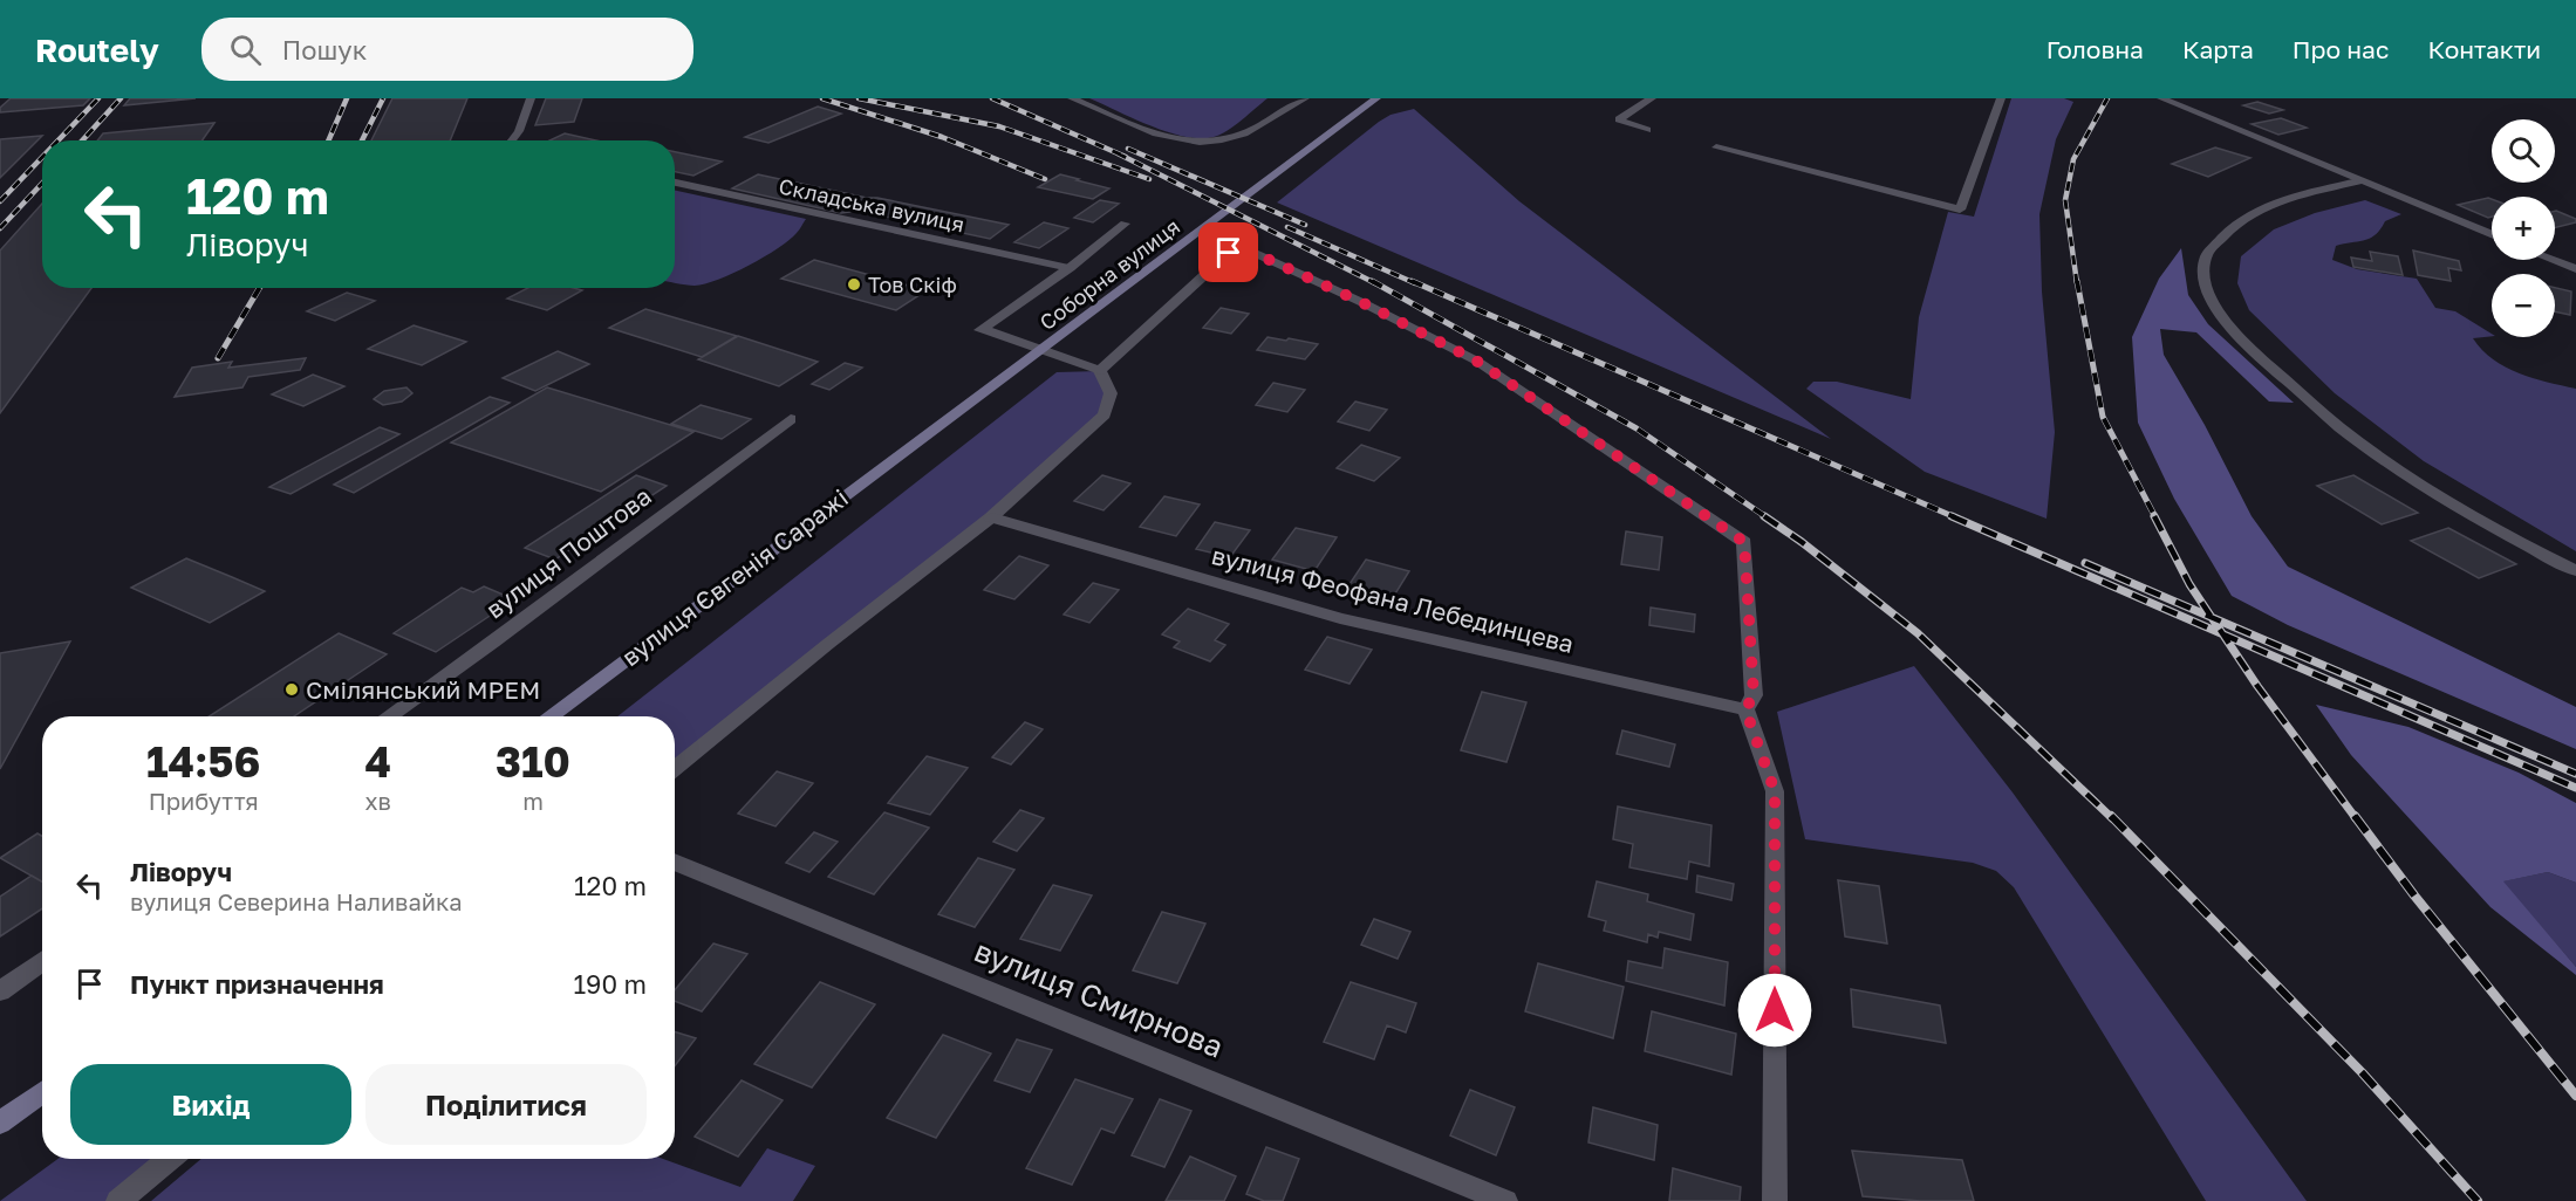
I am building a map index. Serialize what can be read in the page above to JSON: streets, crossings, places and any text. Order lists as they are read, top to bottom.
{
  "streets": {
    "main road": ["Соборна вулиця", "вулиця Євгенія Саражі"],
    "street": [
      "Складська вулиця",
      "вулиця Поштова",
      "вулиця Феофана Лебединцева",
      "вулиця Смирнова"
    ]
  },
  "crossings": [
    ["Соборна вулиця", "вулиця Євгенія Саражі"]
  ],
  "places": ["Тов Скіф", "Смілянський МРЕМ"],
  "page": {
    "header": "Routely",
    "search": "Пошук",
    "nav": [
      "Головна",
      "Карта",
      "Про нас",
      "Контакти"
    ],
    "map_buttons": ["+", "−"],
    "turn": ["120 m", "Ліворуч"],
    "eta": [
      "14:56",
      "Прибуття",
      "4",
      "хв",
      "310",
      "m"
    ],
    "list": [
      {
        "name": "Ліворуч",
        "note": "вулиця Северина Наливайка",
        "value": "120 m"
      },
      {
        "name": "Пункт призначення",
        "value": "190 m"
      }
    ],
    "buttons": ["Вихід", "Поділитися"]
  }
}
